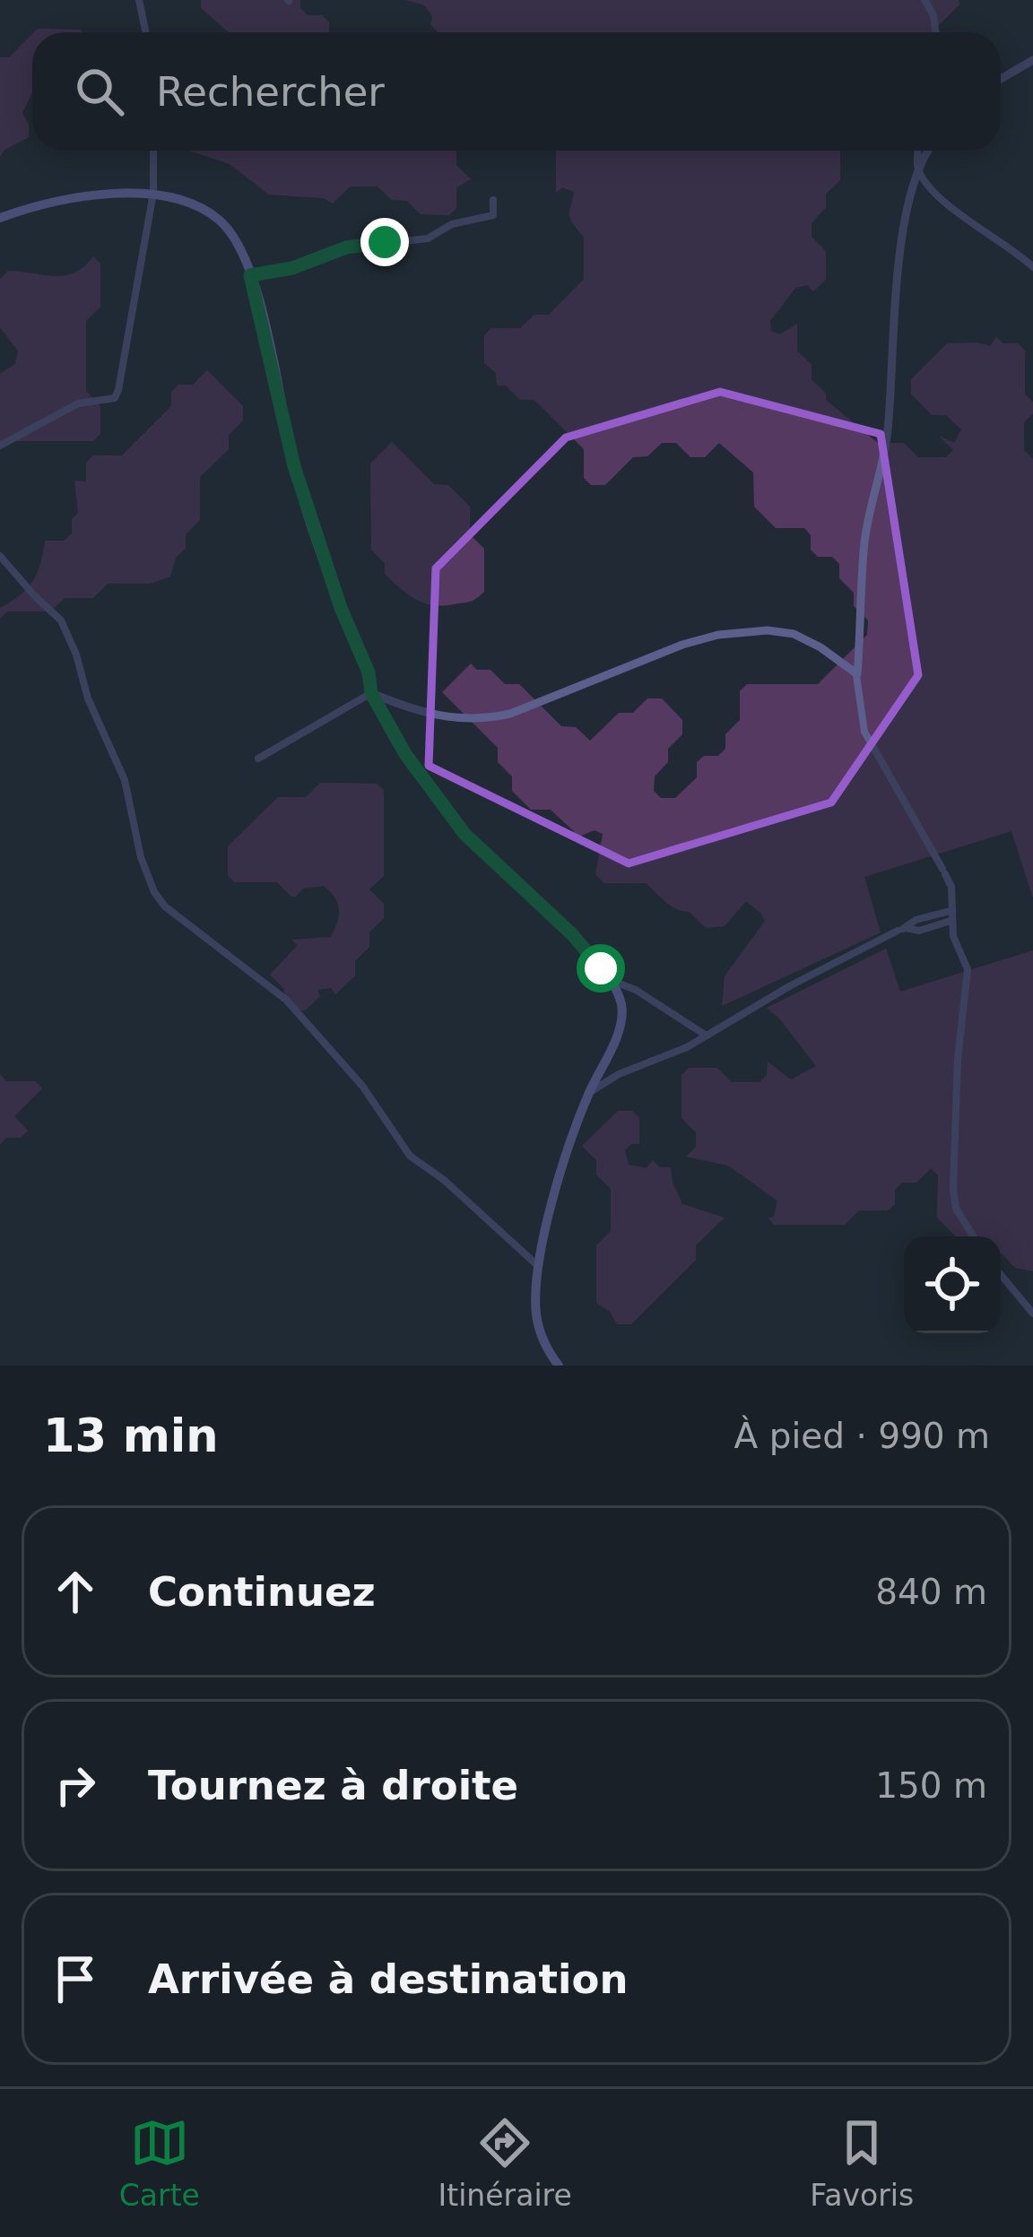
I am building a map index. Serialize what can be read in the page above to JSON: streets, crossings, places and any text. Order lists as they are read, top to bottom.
{
  "page": {
    "search": "Rechercher",
    "heading": ["13 min", "À pied · 990 m"],
    "list": [
      ["Continuez", "840 m"],
      ["Tournez à droite", "150 m"],
      "Arrivée à destination"
    ],
    "nav": ["Carte", "Itinéraire", "Favoris"]
  }
}
